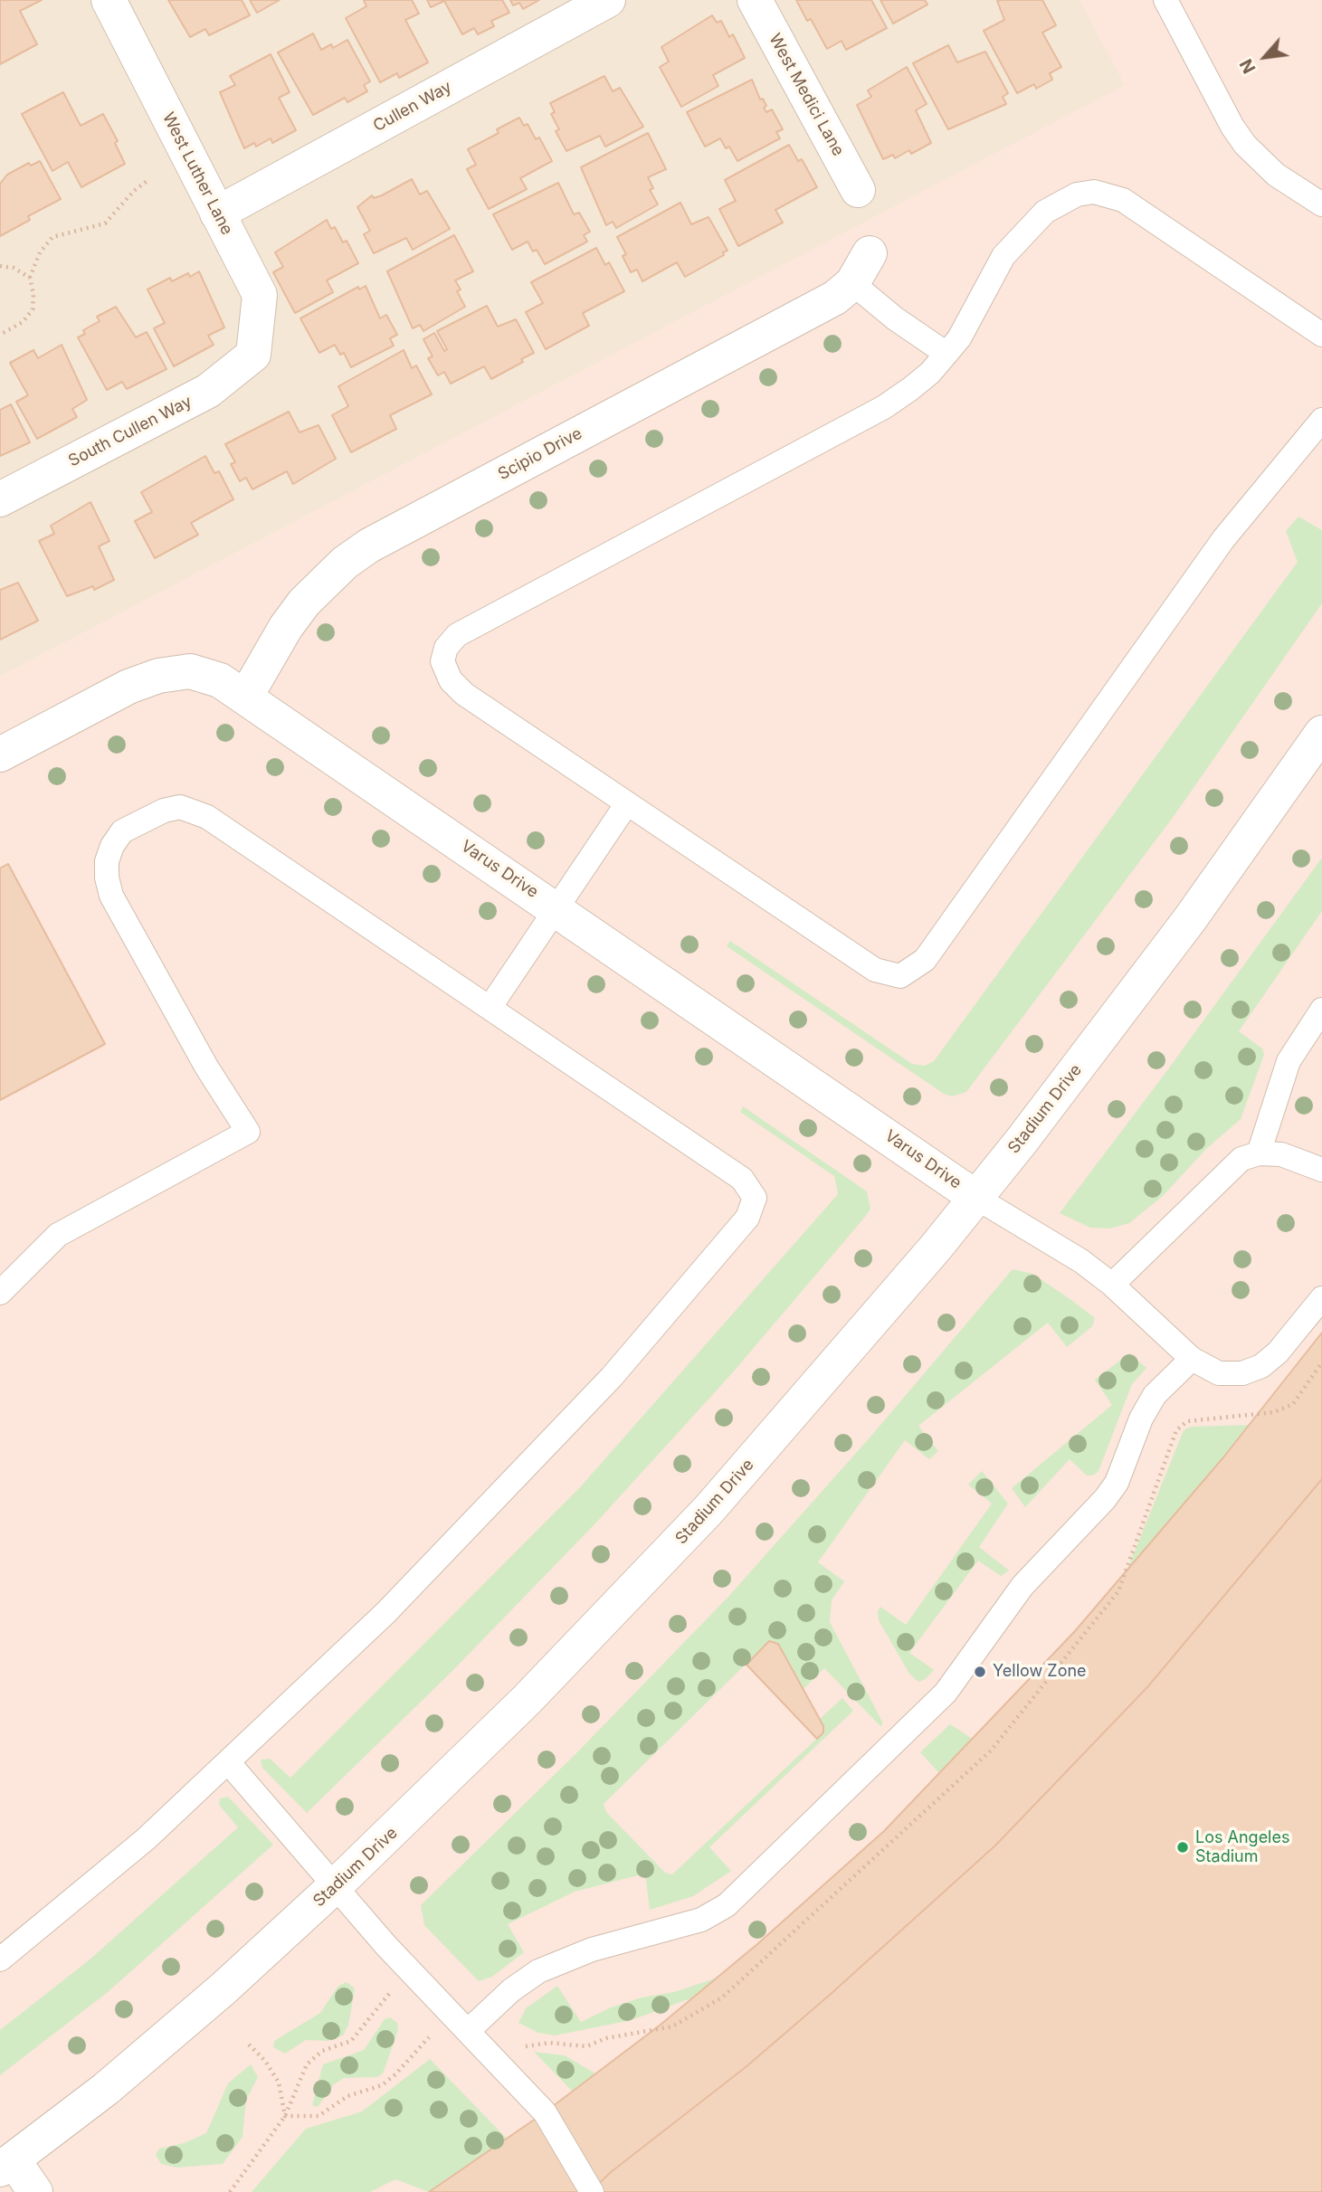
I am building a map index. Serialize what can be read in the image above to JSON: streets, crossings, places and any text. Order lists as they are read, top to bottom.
{
  "streets": {
    "street": [
      "West Medici Lane",
      "Cullen Way",
      "West Luther Lane",
      "South Cullen Way",
      "Scipio Drive",
      "Varus Drive",
      "Stadium Drive"
    ]
  },
  "crossings": [
    ["Cullen Way", "West Luther Lane"],
    ["West Luther Lane", "South Cullen Way"],
    ["Scipio Drive", "Varus Drive"],
    ["Varus Drive", "Stadium Drive"]
  ],
  "places": ["Yellow Zone", "Los Angeles Stadium"],
  "north": "bottom left"
}
